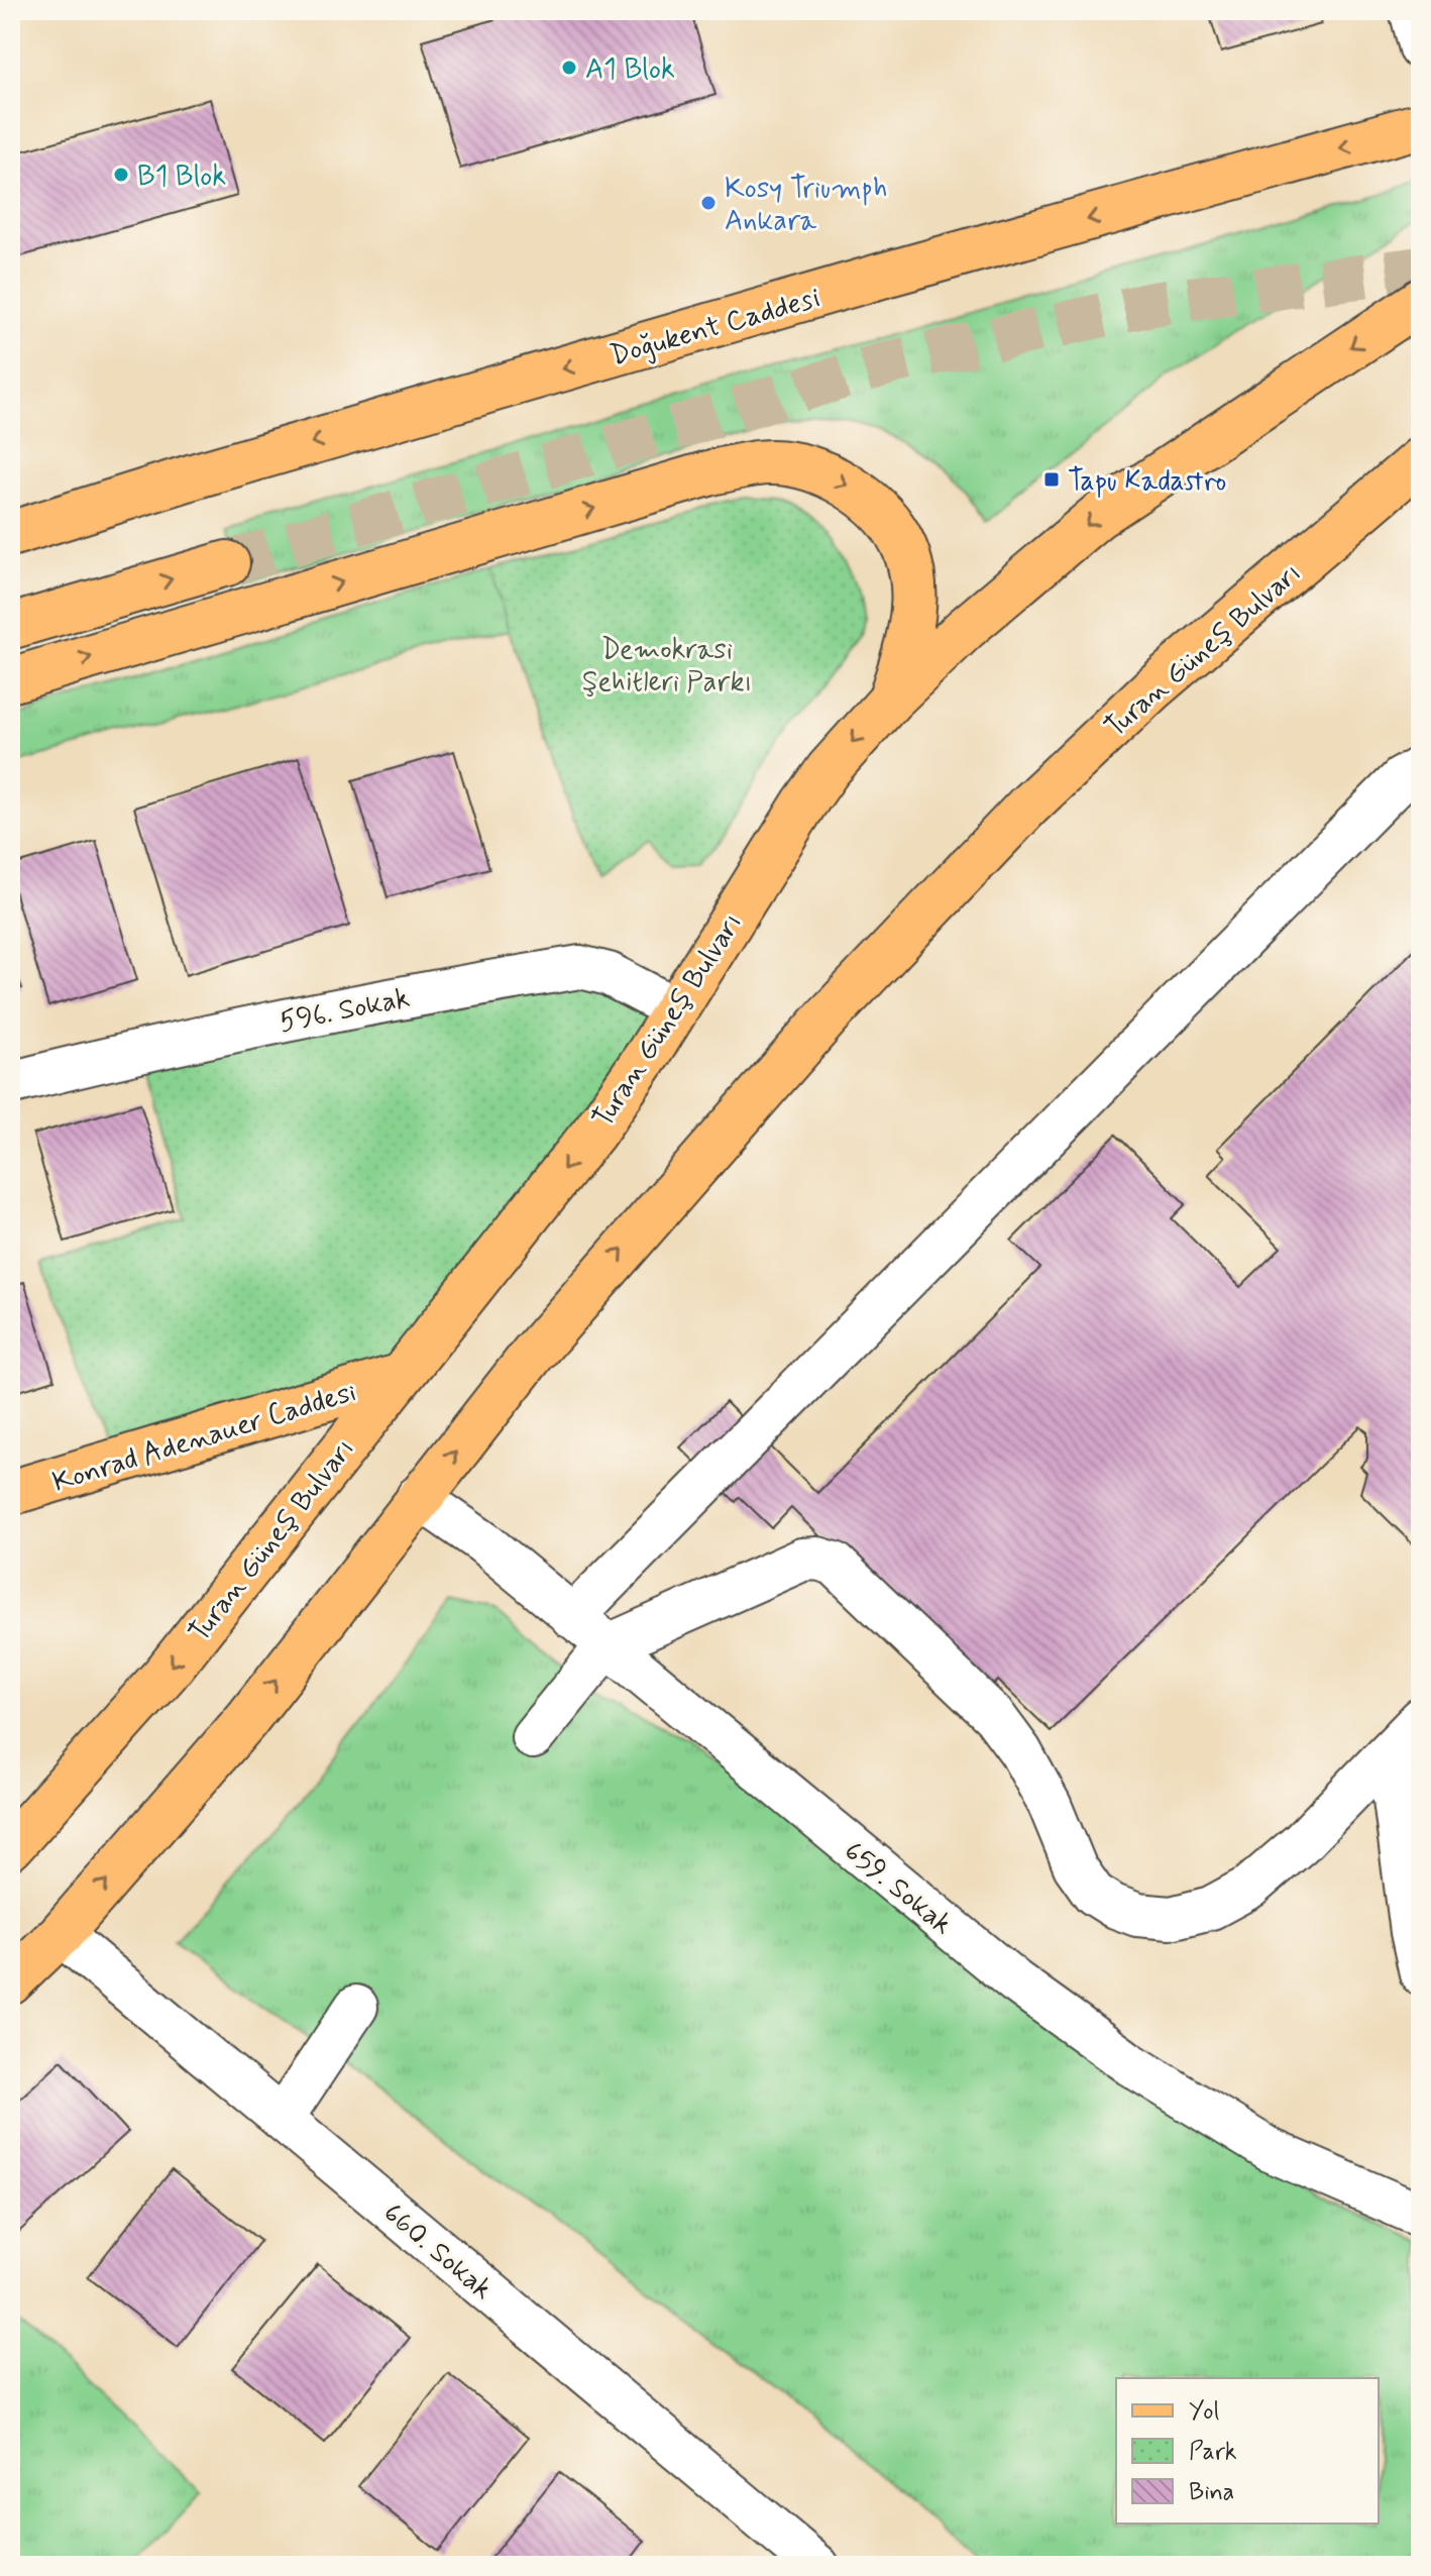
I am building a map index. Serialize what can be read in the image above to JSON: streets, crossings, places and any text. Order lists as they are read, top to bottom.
{
  "streets": {
    "main road": ["Doğukent Caddesi", "Turan Güneş Bulvarı", "Konrad Adenauer Caddesi"],
    "street": ["596. Sokak", "659. Sokak", "660. Sokak"]
  },
  "crossings": [
    ["Turan Güneş Bulvarı", "596. Sokak"],
    ["Turan Güneş Bulvarı", "Konrad Adenauer Caddesi"],
    ["Turan Güneş Bulvarı", "659. Sokak"],
    ["Turan Güneş Bulvarı", "660. Sokak"]
  ],
  "one_way": ["Doğukent Caddesi"],
  "parks": ["Demokrasi Şehitleri Parkı"],
  "places": {
    "other": ["A1 Blok", "B1 Blok", "Kosy Triumph Ankara"],
    "transit": ["Tapu Kadastro"]
  },
  "legend": ["Yol", "Park", "Bina"]
}
